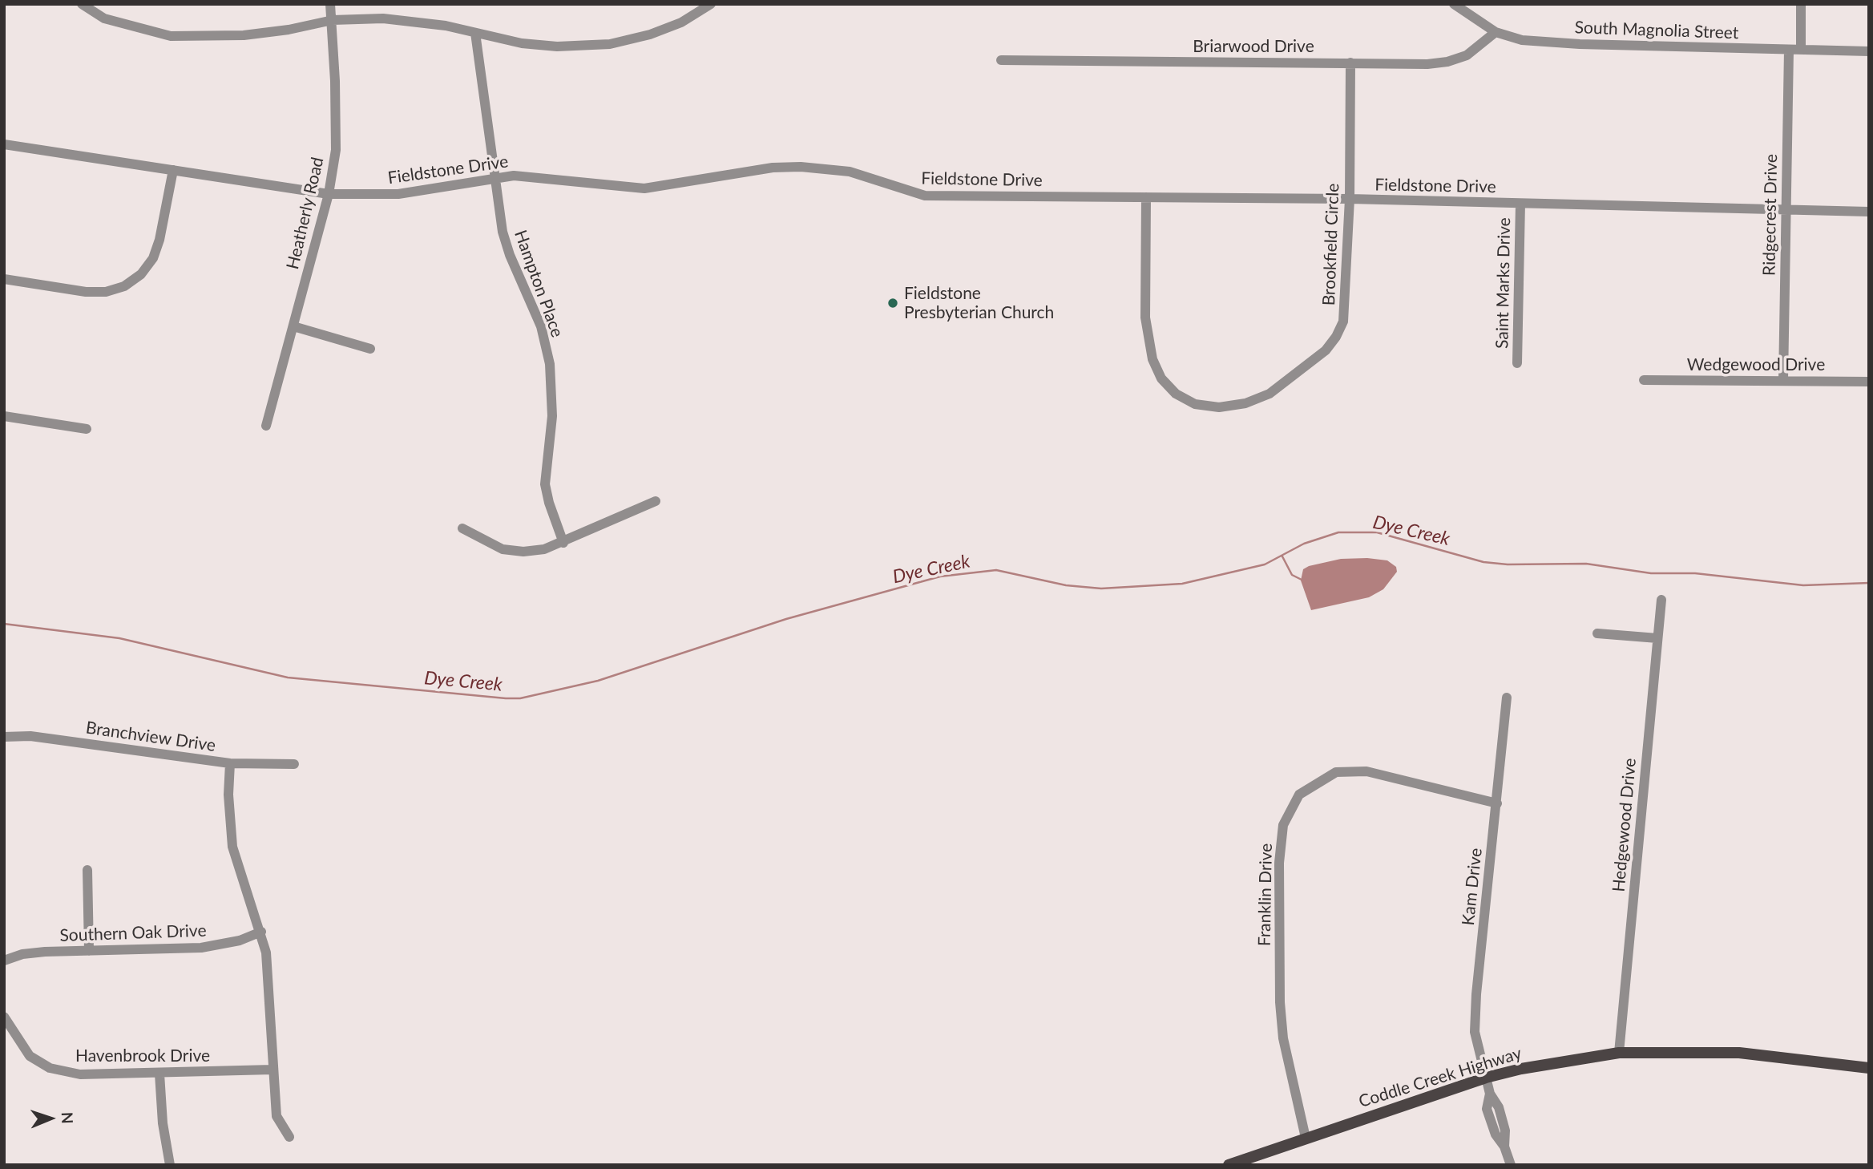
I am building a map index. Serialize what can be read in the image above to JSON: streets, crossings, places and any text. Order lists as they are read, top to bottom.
{
  "streets": {
    "main road": ["Coddle Creek Highway"],
    "street": [
      "South Magnolia Street",
      "Briarwood Drive",
      "Fieldstone Drive",
      "Heatherly Road",
      "Ridgecrest Drive",
      "Brookfield Circle",
      "Saint Marks Drive",
      "Hampton Place",
      "Wedgewood Drive",
      "Branchview Drive",
      "Hedgewood Drive",
      "Kam Drive",
      "Franklin Drive",
      "Southern Oak Drive",
      "Havenbrook Drive"
    ]
  },
  "crossings": [
    ["South Magnolia Street", "Briarwood Drive"],
    ["South Magnolia Street", "Ridgecrest Drive"],
    ["Briarwood Drive", "Brookfield Circle"],
    ["Fieldstone Drive", "Heatherly Road"],
    ["Fieldstone Drive", "Ridgecrest Drive"],
    ["Fieldstone Drive", "Brookfield Circle"],
    ["Fieldstone Drive", "Saint Marks Drive"],
    ["Fieldstone Drive", "Hampton Place"],
    ["Ridgecrest Drive", "Wedgewood Drive"],
    ["Hedgewood Drive", "Coddle Creek Highway"],
    ["Kam Drive", "Franklin Drive"],
    ["Kam Drive", "Coddle Creek Highway"],
    ["Franklin Drive", "Coddle Creek Highway"]
  ],
  "water": ["Dye Creek"],
  "places": ["Fieldstone Presbyterian Church"],
  "north": "right"
}
